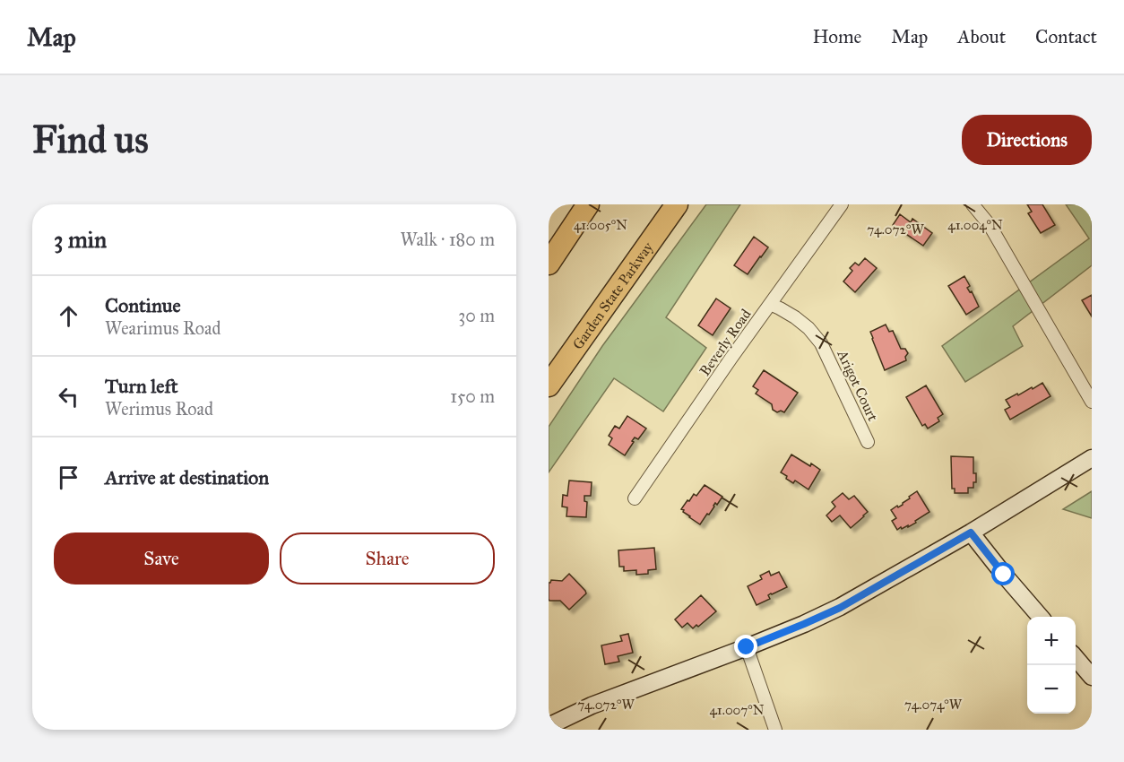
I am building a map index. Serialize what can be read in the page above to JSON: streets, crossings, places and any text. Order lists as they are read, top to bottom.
{
  "streets": {
    "highway": ["Garden State Parkway"],
    "street": ["Beverly Road", "Arigot Court"]
  },
  "crossings": [
    ["Beverly Road", "Arigot Court"]
  ],
  "page": {
    "header": "Map",
    "nav": [
      "Home",
      "Map",
      "About",
      "Contact"
    ],
    "buttons": [
      "Directions",
      ["Save", "Share"]
    ],
    "title": "Find us",
    "heading": ["3 min", "Walk · 180 m"],
    "list": [
      ["Continue", "Wearimus Road", "30 m"],
      ["Turn left", "Werimus Road", "150 m"],
      "Arrive at destination"
    ],
    "map_buttons": ["+", "−"]
  },
  "coordinates": [
    "41.005°N",
    "41.004°N",
    "74.072°W",
    "74.074°W",
    "41.007°N"
  ]
}
